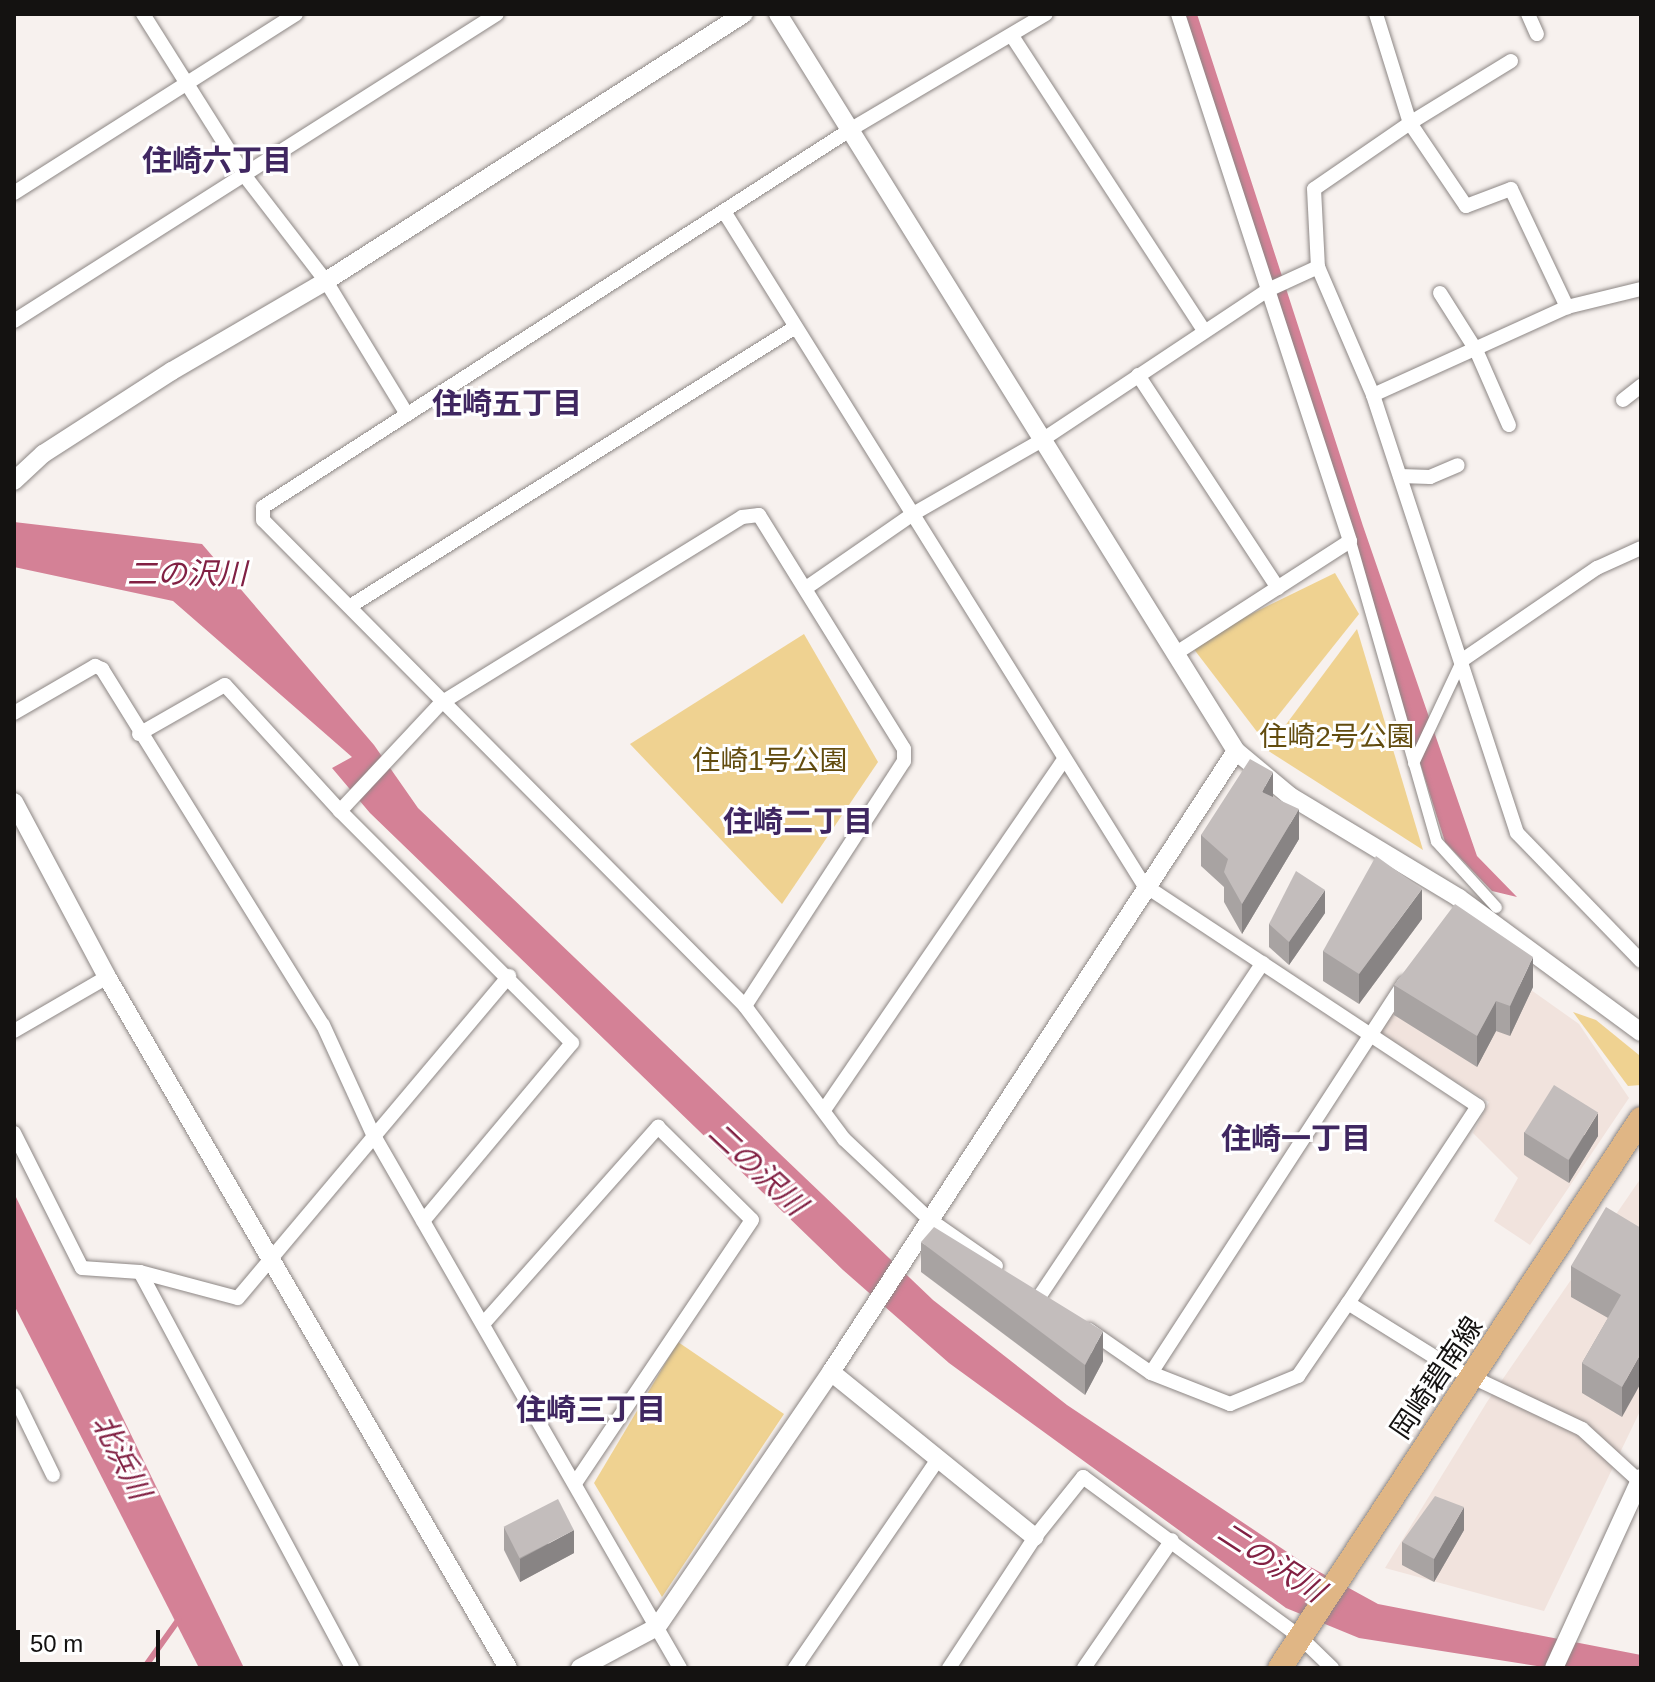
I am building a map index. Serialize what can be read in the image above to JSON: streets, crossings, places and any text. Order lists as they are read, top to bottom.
{
  "streets": {
    "main road": ["岡崎碧南線"]
  },
  "districts": [
    "住崎六丁目",
    "住崎五丁目",
    "住崎二丁目",
    "住崎一丁目",
    "住崎三丁目"
  ],
  "water": ["二の沢川", "北浜川"],
  "parks": ["住崎2号公園", "住崎1号公園"],
  "scale_bar": "50 m"
}
